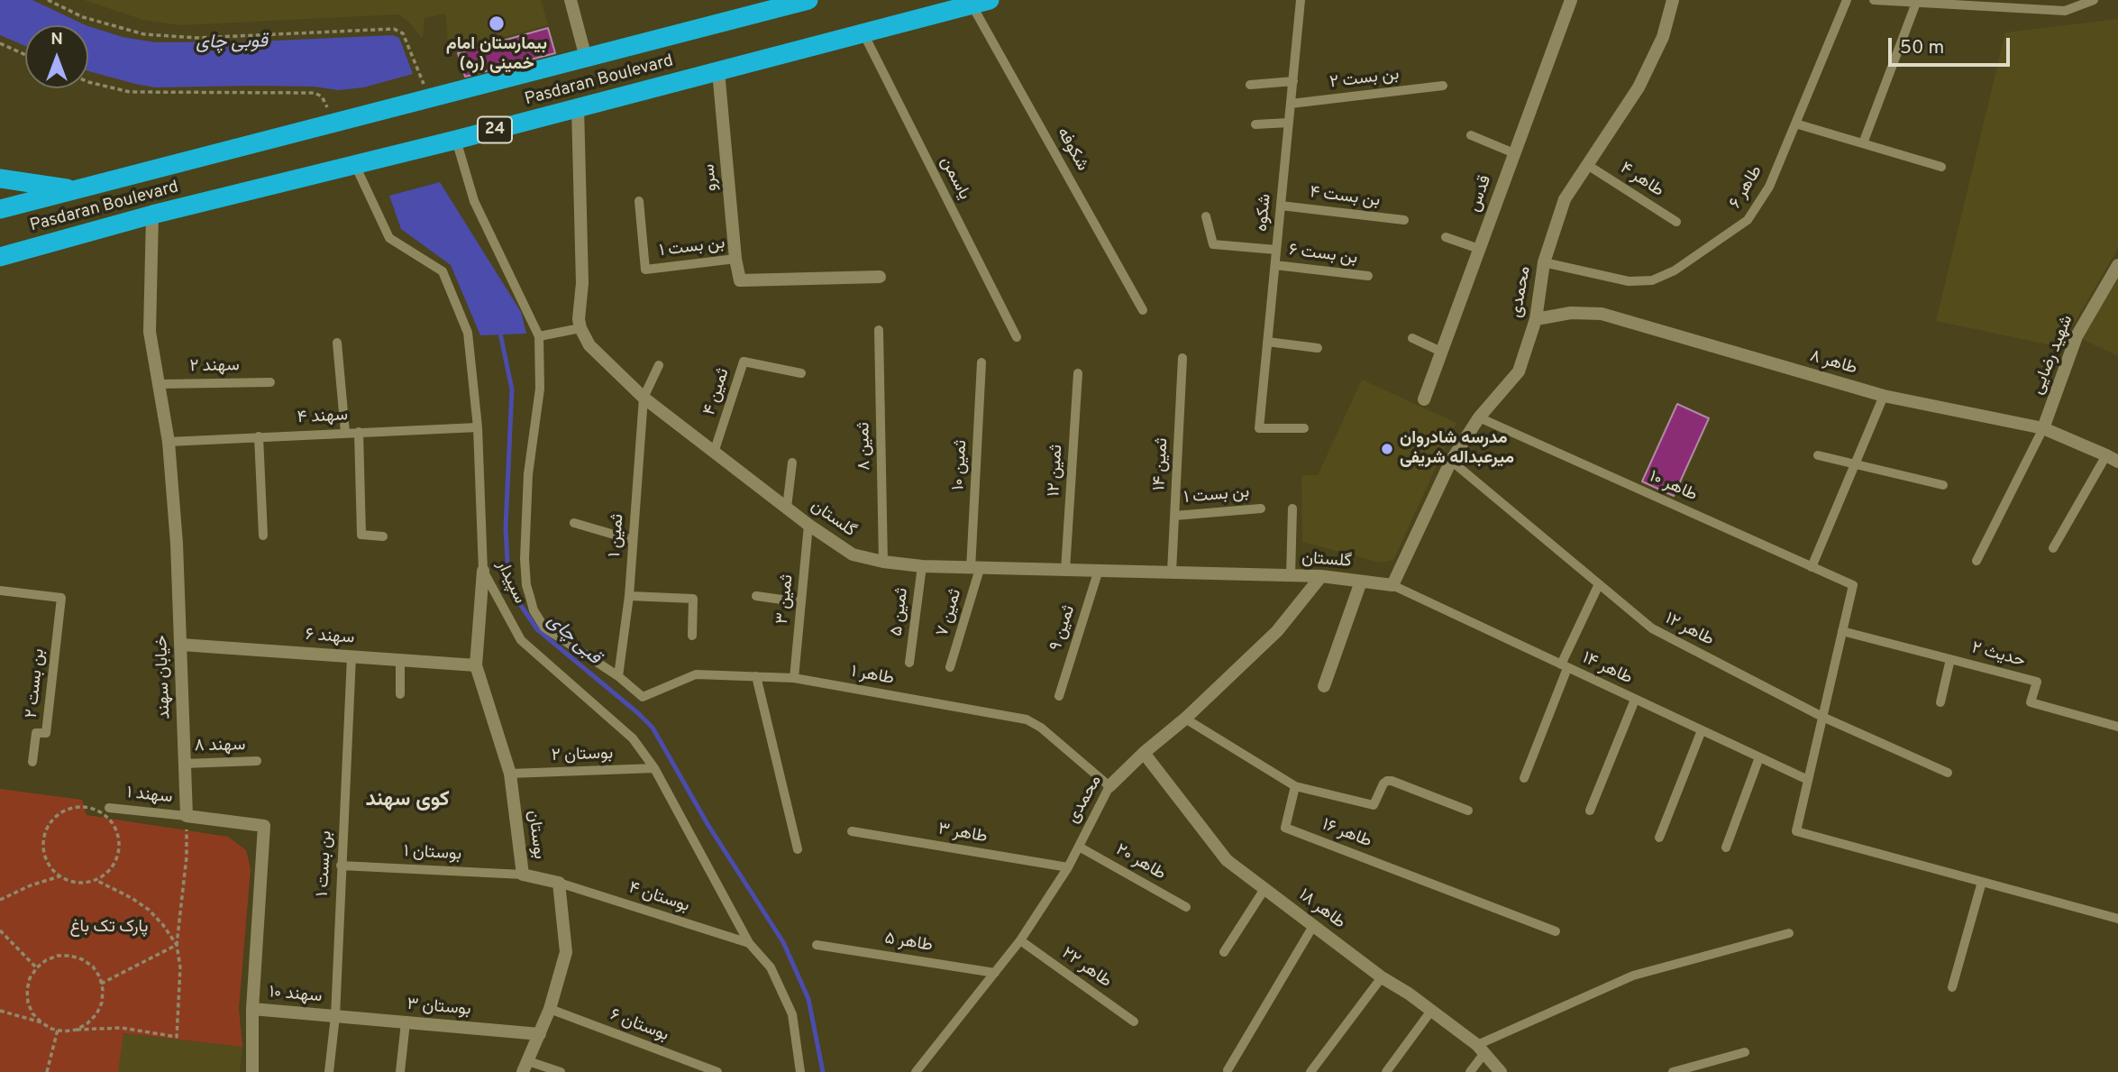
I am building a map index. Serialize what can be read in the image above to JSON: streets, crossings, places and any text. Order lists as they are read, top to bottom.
{
  "streets": {
    "highway": ["Pasdaran Boulevard", "24"],
    "street": [
      "سرو",
      "قدس",
      "محمدی",
      "شهید رضایی",
      "طاهر ۸",
      "گلستان",
      "سهند ۶",
      "خیابان سهند",
      "بوستان",
      "طاهر ۱۸",
      "سهند ۱۰",
      "بوستان ۳"
    ],
    "lane": [
      "بن بست ۲",
      "شکوفه",
      "یاسمن",
      "طاهر ۴",
      "طاهر ۶",
      "بن بست ۴",
      "شکوه",
      "بن بست ۱",
      "بن بست ۶",
      "سهند ۲",
      "ثمین ۴",
      "سهند ۴",
      "ثمین ۸",
      "ثمین ۱۴",
      "ثمین ۱۰",
      "ثمین ۱۲",
      "طاهر ۱۰",
      "ثمین ۱",
      "سپیدار",
      "ثمین ۳",
      "ثمین ۵",
      "ثمین ۷",
      "ثمین ۹",
      "طاهر ۱۲",
      "حدیث ۲",
      "طاهر ۱۴",
      "طاهر ۱",
      "سهند ۸",
      "بوستان ۲",
      "سهند ۱",
      "طاهر ۳",
      "طاهر ۱۶",
      "بوستان ۱",
      "طاهر ۲۰",
      "بوستان ۴",
      "طاهر ۵",
      "طاهر ۲۲",
      "بوستان ۶"
    ]
  },
  "crossings": [
    ["بن بست ۲", "شکوه"],
    ["Pasdaran Boulevard", "شکوفه"],
    ["Pasdaran Boulevard", "سرو"],
    ["Pasdaran Boulevard", "یاسمن"],
    ["Pasdaran Boulevard", "سپیدار"],
    ["Pasdaran Boulevard", "خیابان سهند"],
    ["سرو", "بن بست ۱"],
    ["طاهر ۴", "محمدی"],
    ["طاهر ۶", "محمدی"],
    ["بن بست ۴", "شکوه"],
    ["شکوه", "بن بست ۶"],
    ["بن بست ۱", "ثمین ۱۴"],
    ["بن بست ۱", "سهند ۶"],
    ["بن بست ۱", "بوستان ۱"],
    ["بن بست ۱", "سهند ۱۰"],
    ["بن بست ۱", "بوستان ۳"],
    ["محمدی", "طاهر ۸"],
    ["محمدی", "طاهر ۱۰"],
    ["محمدی", "گلستان"],
    ["محمدی", "طاهر ۱۲"],
    ["محمدی", "طاهر ۱۴"],
    ["محمدی", "طاهر ۱"],
    ["محمدی", "طاهر ۳"],
    ["محمدی", "طاهر ۲۰"],
    ["محمدی", "طاهر ۱۸"],
    ["محمدی", "طاهر ۵"],
    ["محمدی", "طاهر ۲۲"],
    ["شهید رضایی", "طاهر ۸"],
    ["سهند ۲", "خیابان سهند"],
    ["ثمین ۴", "گلستان"],
    ["سهند ۴", "سپیدار"],
    ["سهند ۴", "خیابان سهند"],
    ["ثمین ۸", "گلستان"],
    ["ثمین ۱۴", "گلستان"],
    ["ثمین ۱۰", "گلستان"],
    ["ثمین ۱۰", "ثمین ۷"],
    ["ثمین ۱۲", "گلستان"],
    ["طاهر ۱۰", "حدیث ۲"],
    ["گلستان", "ثمین ۱"],
    ["گلستان", "ثمین ۳"],
    ["گلستان", "ثمین ۵"],
    ["گلستان", "ثمین ۷"],
    ["گلستان", "ثمین ۹"],
    ["گلستان", "طاهر ۱۴"],
    ["ثمین ۱", "طاهر ۱"],
    ["سپیدار", "بوستان ۲"],
    ["سپیدار", "بوستان"],
    ["سپیدار", "بوستان ۴"],
    ["ثمین ۳", "طاهر ۱"],
    ["سهند ۶", "خیابان سهند"],
    ["سهند ۶", "بوستان"],
    ["خیابان سهند", "سهند ۸"],
    ["خیابان سهند", "سهند ۱"],
    ["بوستان ۲", "بوستان"],
    ["بوستان", "بوستان ۱"],
    ["بوستان", "بوستان ۴"],
    ["سهند ۱۰", "بوستان ۳"]
  ],
  "districts": ["کوی سهند"],
  "water": ["قوبی چای", "قبی چای"],
  "parks": ["پارک تک باغ"],
  "places": ["بیمارستان امام خمینی (ره)", "مدرسه شادروان میرعبداله شریفی"],
  "scale_bar": "50 m",
  "north": "top"
}
